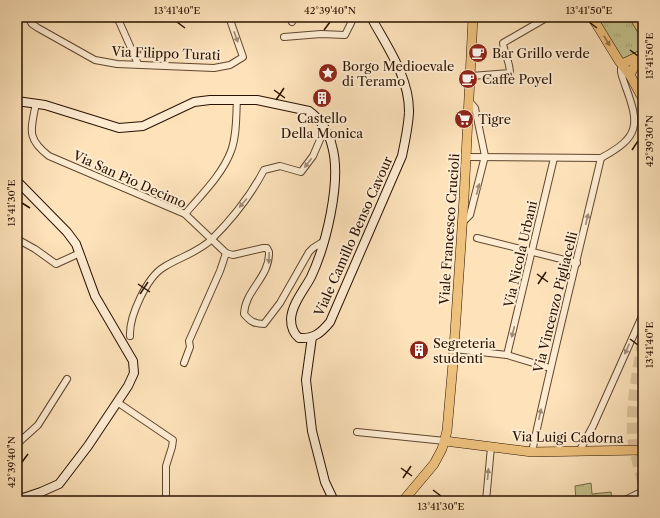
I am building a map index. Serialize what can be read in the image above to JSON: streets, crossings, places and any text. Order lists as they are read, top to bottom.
{
  "streets": {
    "main road": ["Viale Francesco Crucioli", "Via Luigi Cadorna"],
    "street": [
      "Via Filippo Turati",
      "Via San Pio Decimo",
      "Viale Camillo Benso Cavour",
      "Via Nicola Urbani",
      "Via Vincenzo Pigliacelli"
    ]
  },
  "crossings": [
    ["Via San Pio Decimo", "Viale Camillo Benso Cavour"],
    ["Viale Francesco Crucioli", "Via Luigi Cadorna"],
    ["Via Vincenzo Pigliacelli", "Via Luigi Cadorna"]
  ],
  "one_way": ["Via Nicola Urbani", "Via Vincenzo Pigliacelli"],
  "places": {
    "cafe": ["Bar Grillo verde", "Caffè Poyel"],
    "place": ["Borgo Medioevale di Teramo"],
    "building": ["Castello Della Monica", "Segreteria studenti"],
    "supermarket": ["Tigre"]
  },
  "coordinates": [
    "13°41'40\"E",
    "42°39'40\"N",
    "13°41'50\"E",
    "42°39'30\"N",
    "13°41'30\"E"
  ]
}
